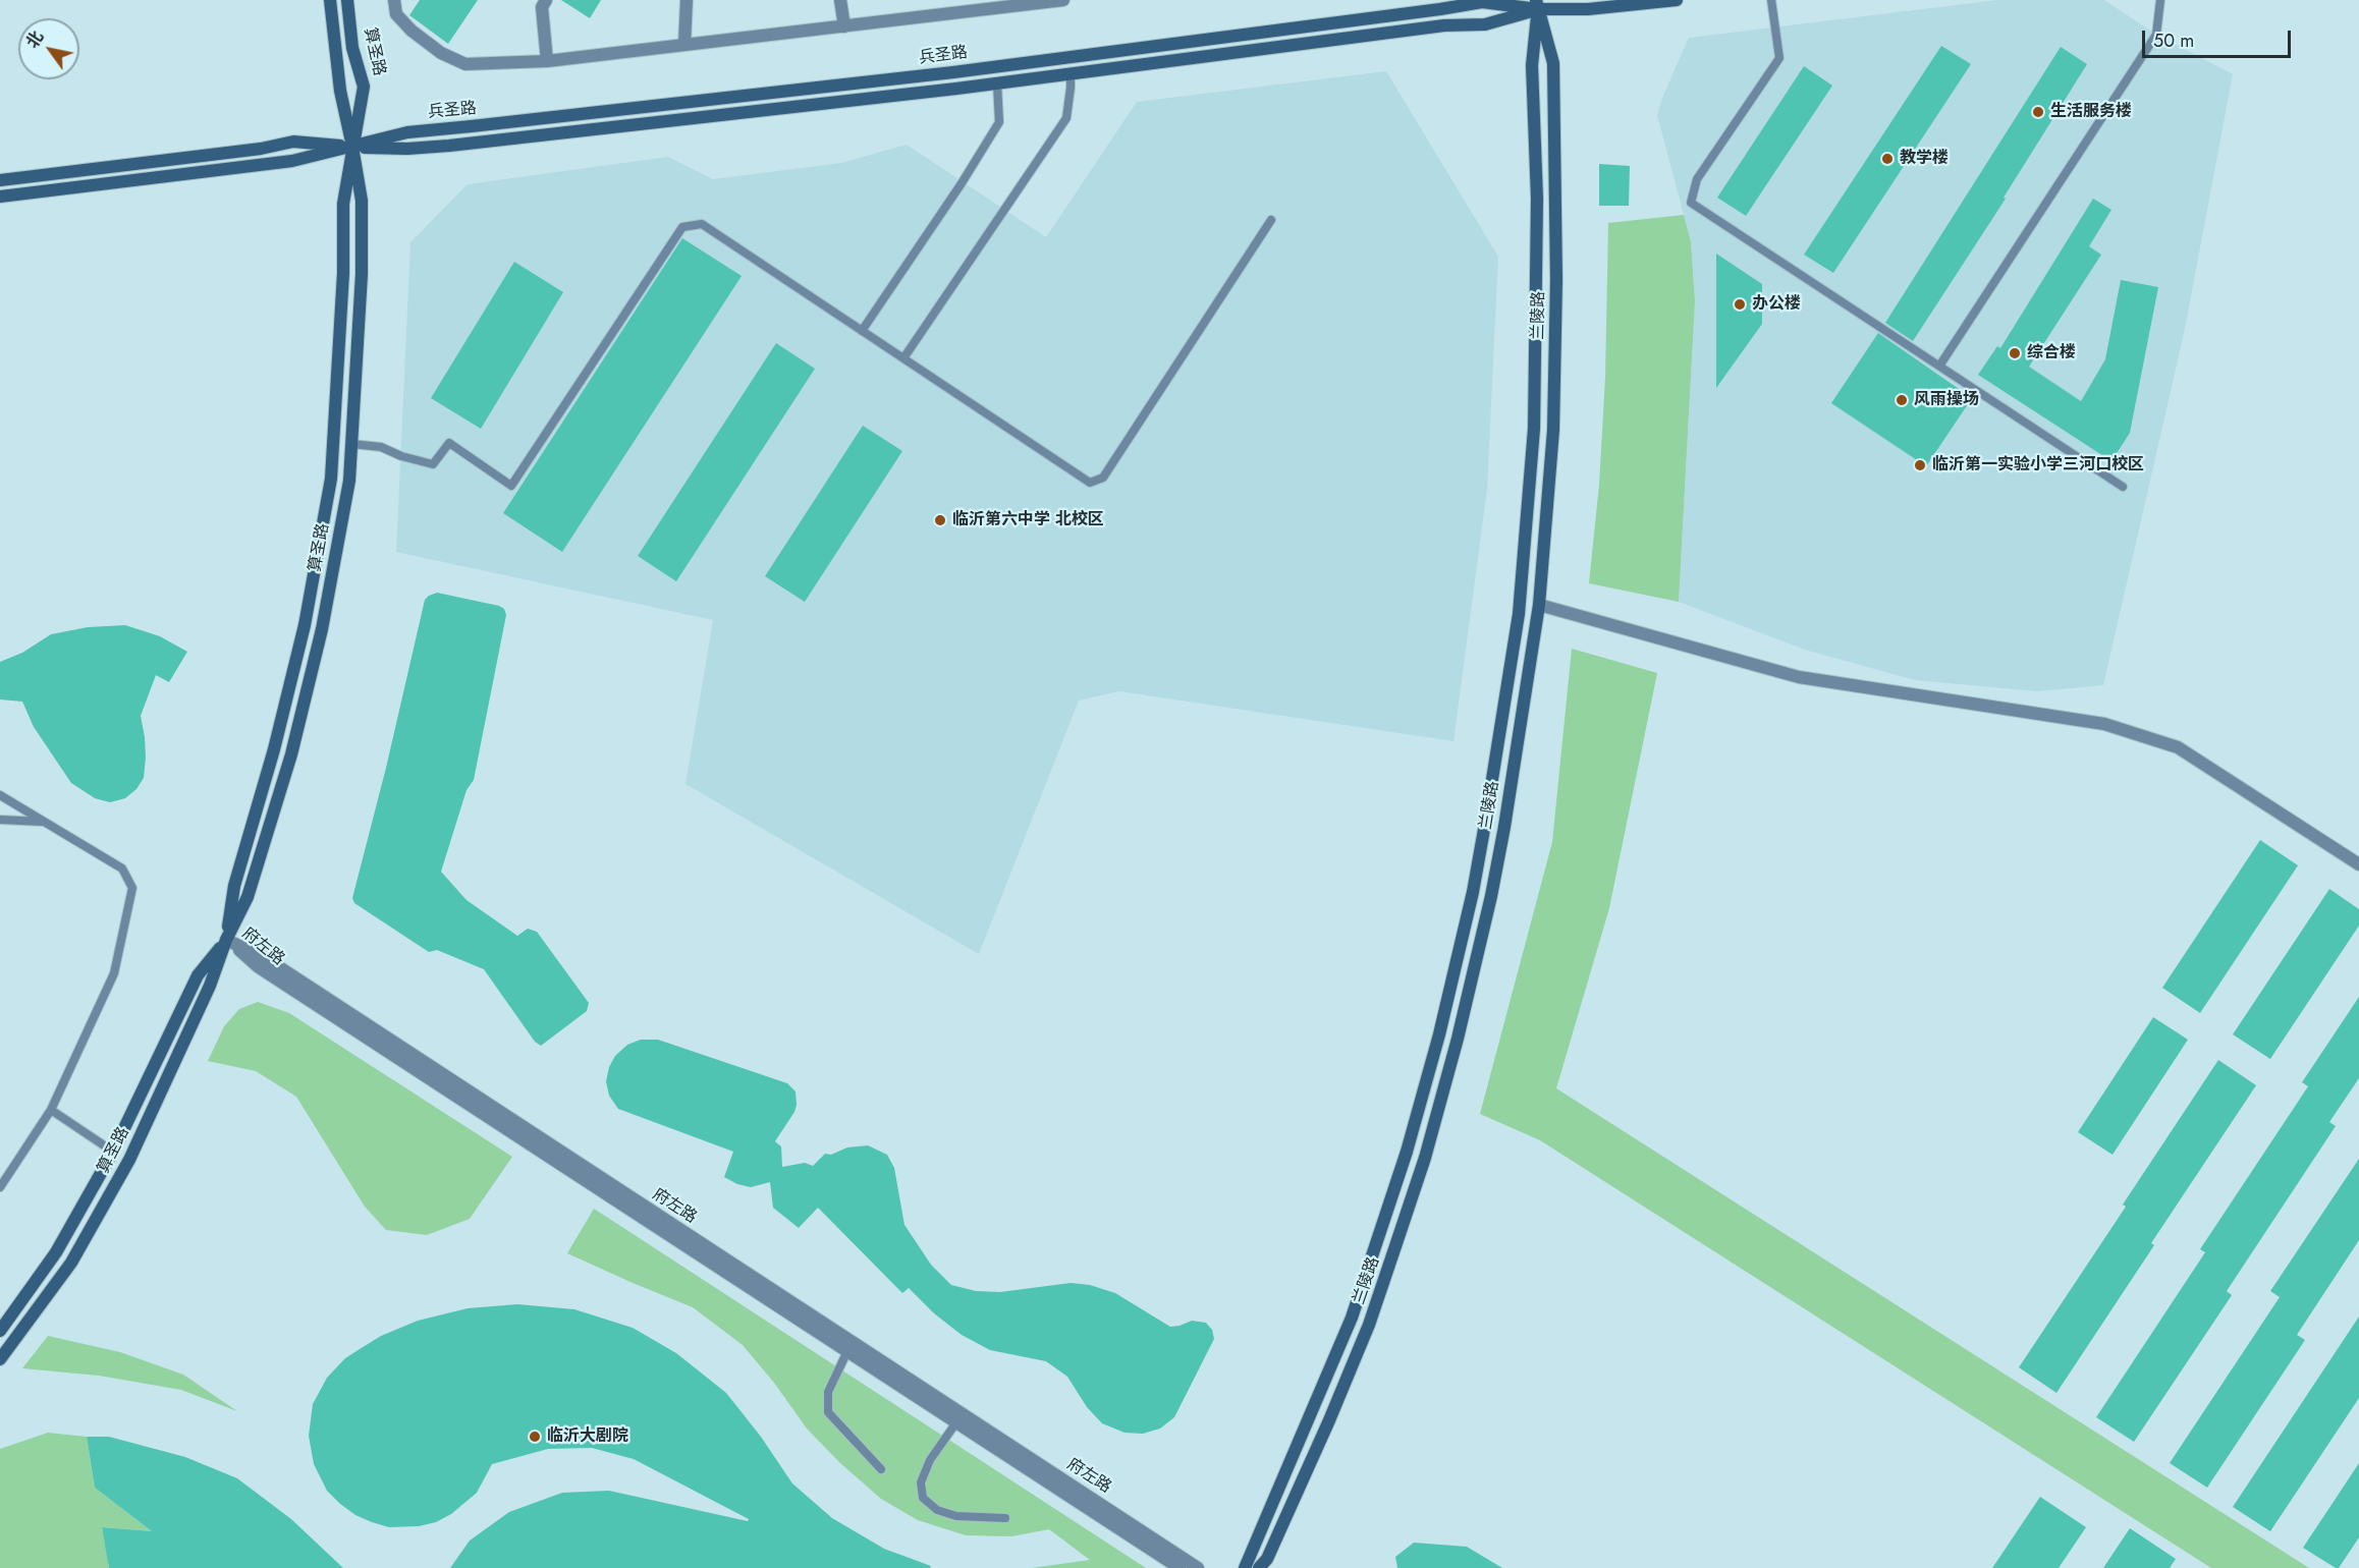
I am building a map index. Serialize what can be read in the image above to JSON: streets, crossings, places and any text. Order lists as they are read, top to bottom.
{
  "streets": {
    "main road": ["算圣路", "兵圣路", "兰陵路"],
    "street": ["府左路"]
  },
  "crossings": [
    ["算圣路", "兵圣路"],
    ["算圣路", "府左路"],
    ["兵圣路", "兰陵路"]
  ],
  "places": [
    "生活服务楼",
    "教学楼",
    "办公楼",
    "综合楼",
    "风雨操场",
    "临沂第一实验小学三河口校区",
    "临沂第六中学 北校区",
    "临沂大剧院"
  ],
  "scale_bar": "50 m",
  "north": "top left"
}
